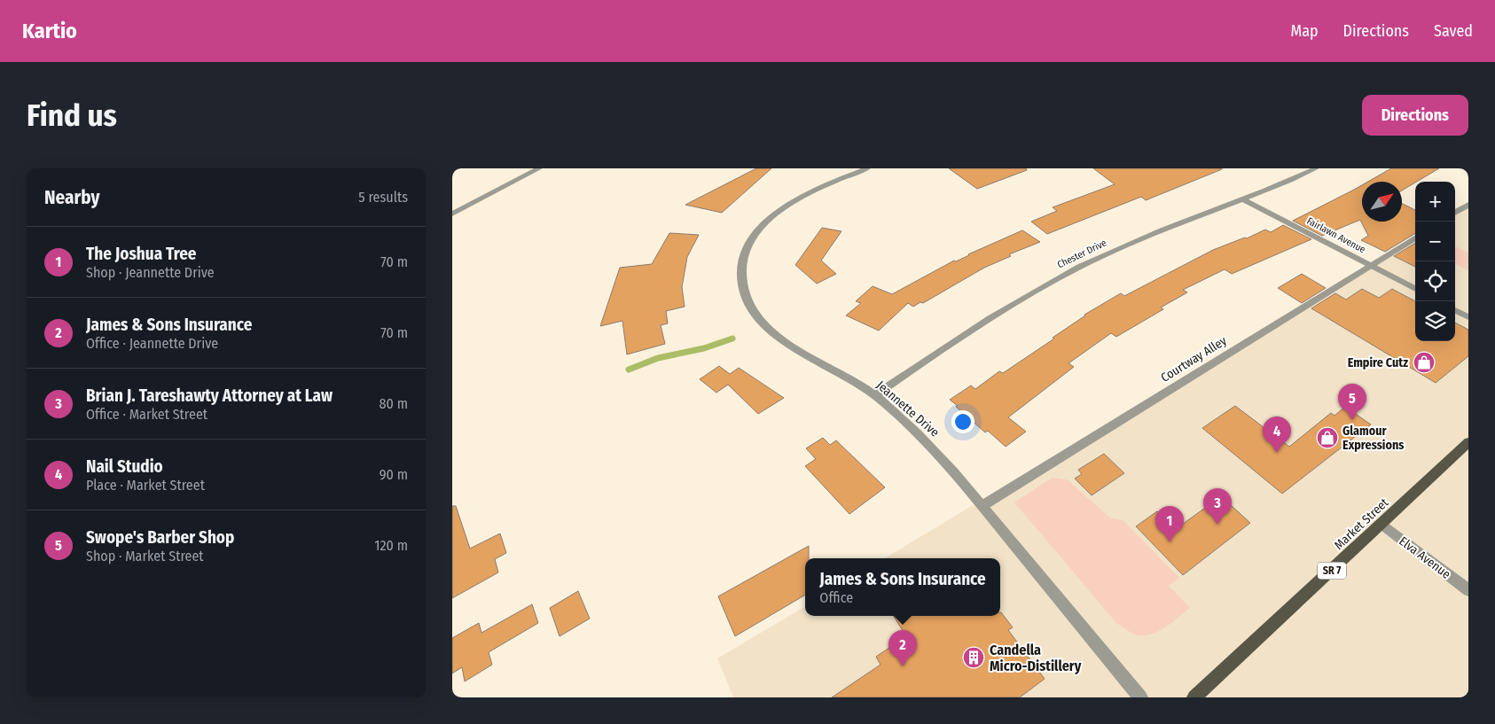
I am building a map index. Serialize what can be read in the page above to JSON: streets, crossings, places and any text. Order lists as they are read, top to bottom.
{
  "streets": {
    "main road": ["Market Street", "SR 7"],
    "street": [
      "Fairlawn Avenue",
      "Chester Drive",
      "Courtway Alley",
      "Jeannette Drive",
      "Elva Avenue"
    ]
  },
  "crossings": [
    ["Fairlawn Avenue", "Chester Drive"],
    ["Fairlawn Avenue", "Courtway Alley"],
    ["Chester Drive", "Jeannette Drive"],
    ["Courtway Alley", "Jeannette Drive"],
    ["Market Street", "Elva Avenue"]
  ],
  "places": {
    "shop": ["Empire Cutz", "Glamour Expressions"],
    "building": ["Candella Micro-Distillery"]
  },
  "north": "top right",
  "page": {
    "header": "Kartio",
    "nav": ["Map", "Directions", "Saved"],
    "buttons": "Directions",
    "title": "Find us",
    "heading": ["Nearby", "5 results"],
    "map_buttons": ["+", "−"],
    "list": [
      {
        "mark": "1",
        "name": "The Joshua Tree",
        "note": "Shop · Jeannette Drive",
        "value": "70 m"
      },
      {
        "mark": "2",
        "name": "James & Sons Insurance",
        "note": "Office · Jeannette Drive",
        "value": "70 m"
      },
      {
        "mark": "3",
        "name": "Brian J. Tareshawty Attorney at Law",
        "note": "Office · Market Street",
        "value": "80 m"
      },
      {
        "mark": "4",
        "name": "Nail Studio",
        "note": "Place · Market Street",
        "value": "90 m"
      },
      {
        "mark": "5",
        "name": "Swope's Barber Shop",
        "note": "Shop · Market Street",
        "value": "120 m"
      }
    ],
    "pins": [
      "5",
      "4",
      "3",
      "1",
      "2"
    ],
    "popup": ["James & Sons Insurance", "Office"]
  }
}
